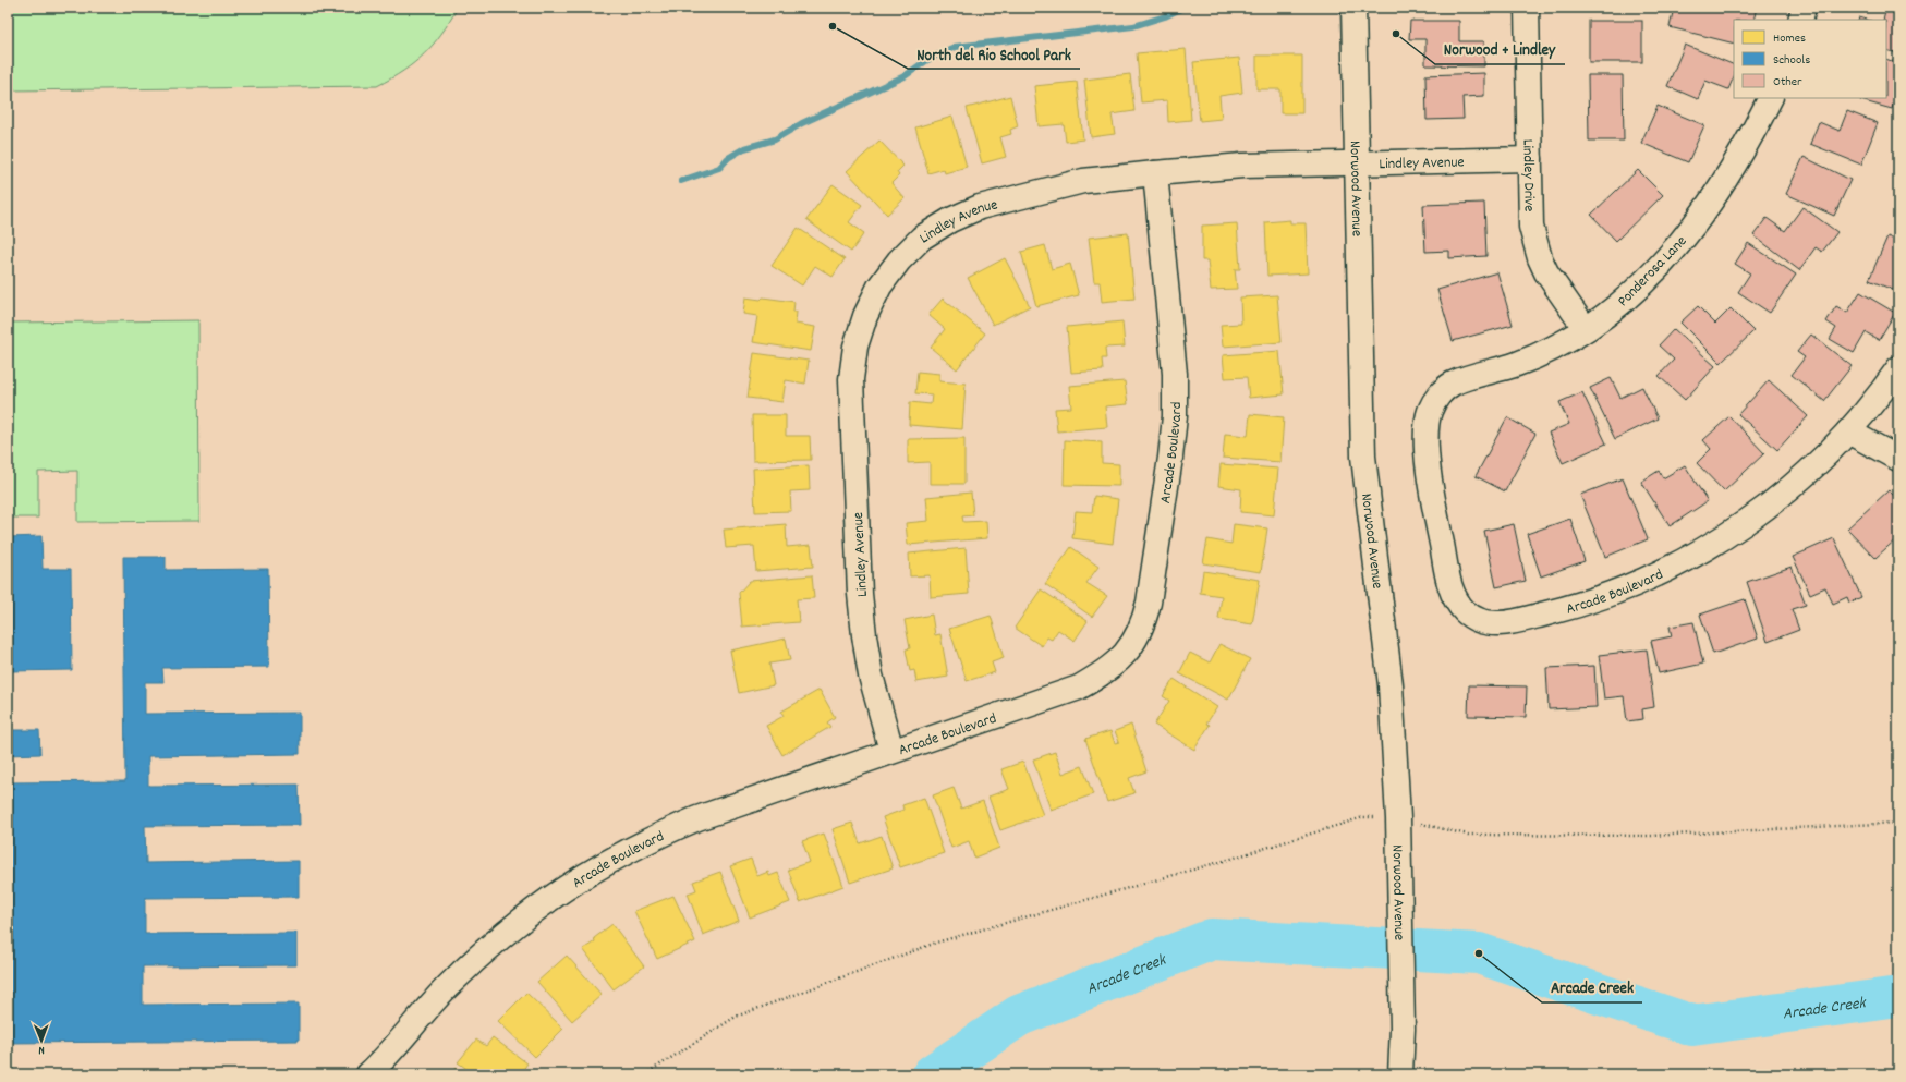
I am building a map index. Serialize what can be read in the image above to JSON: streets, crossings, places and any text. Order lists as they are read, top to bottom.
{
  "streets": {
    "street": [
      "Lindley Avenue",
      "Lindley Drive",
      "Norwood Avenue",
      "Ponderosa Lane",
      "Arcade Boulevard"
    ]
  },
  "crossings": [
    ["Lindley Avenue", "Lindley Drive"],
    ["Lindley Avenue", "Norwood Avenue"],
    ["Lindley Avenue", "Arcade Boulevard"],
    ["Lindley Drive", "Ponderosa Lane"],
    ["Ponderosa Lane", "Arcade Boulevard"]
  ],
  "water": ["Arcade Creek"],
  "places": ["North del Rio School Park", "Norwood + Lindley", "Arcade Creek"],
  "legend": ["Homes", "Schools", "Other"],
  "north": "bottom"
}
